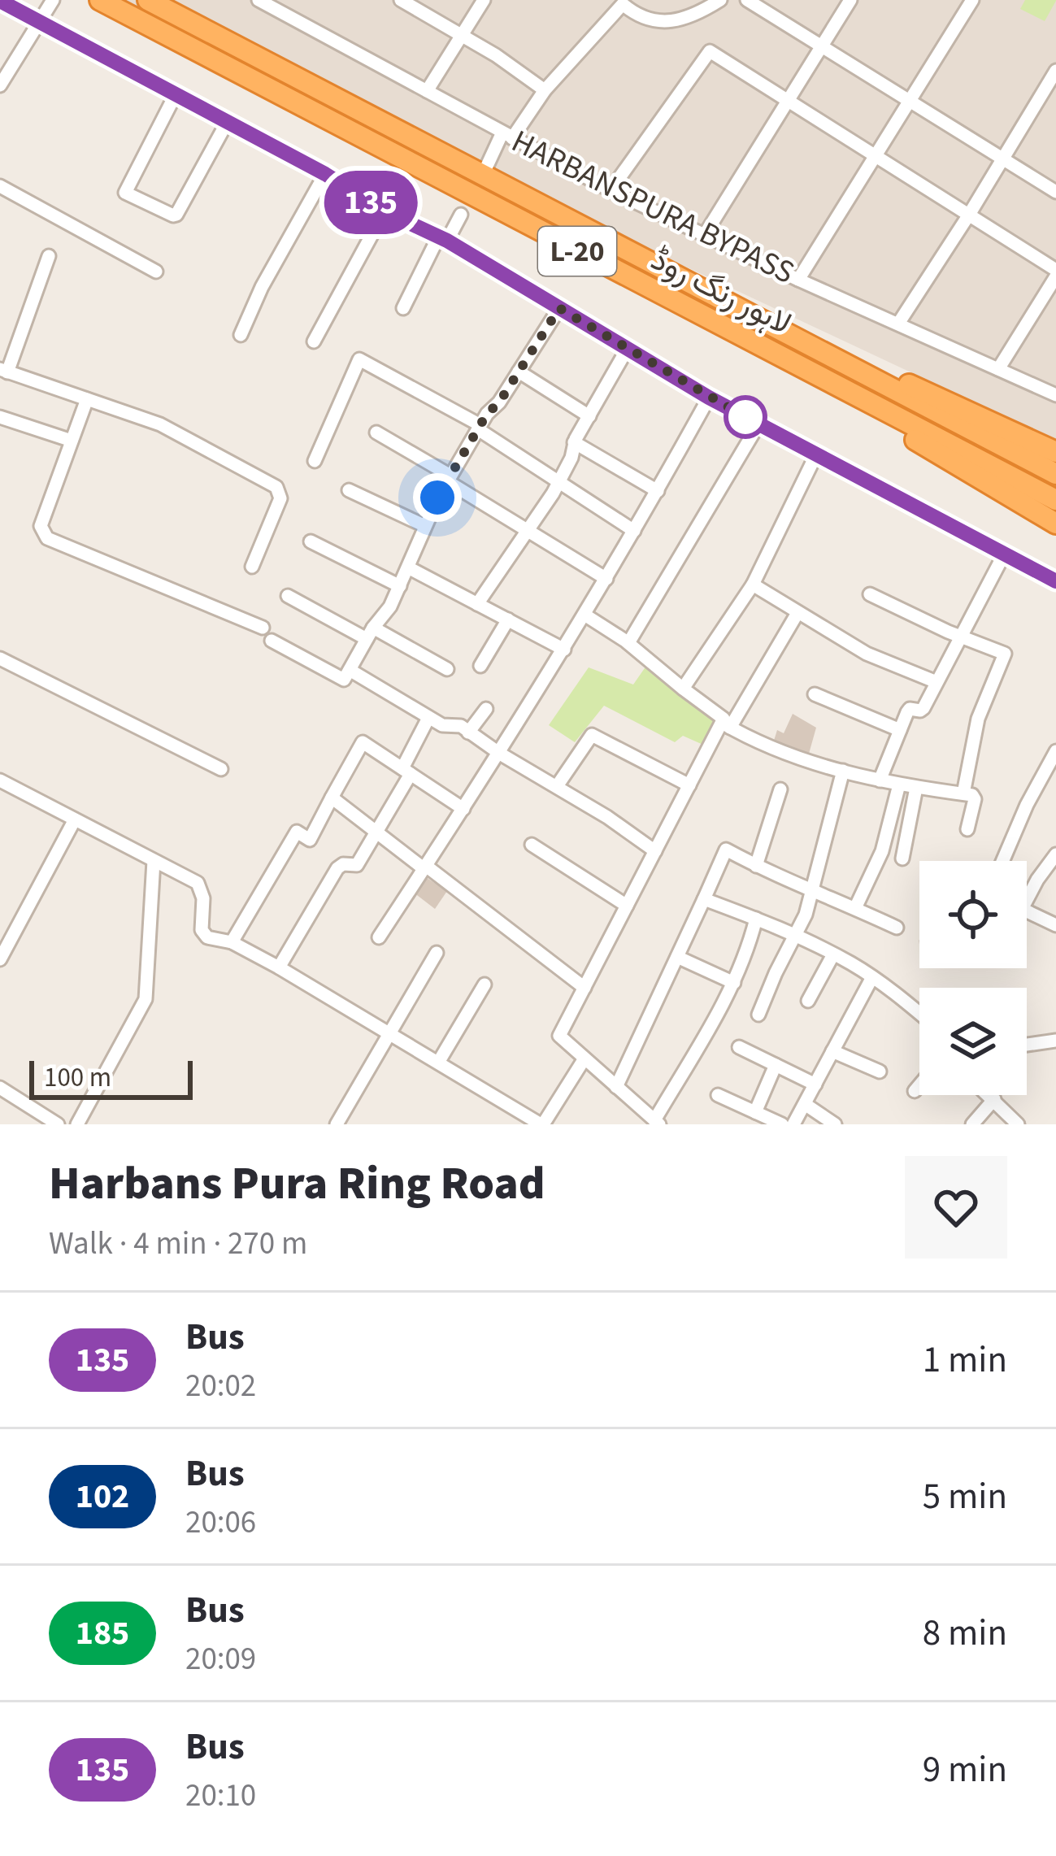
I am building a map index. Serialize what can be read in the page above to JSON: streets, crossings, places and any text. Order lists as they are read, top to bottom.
{
  "streets": {
    "highway": ["L-20", "لاہور رنگ روڈ"],
    "street": ["HARBANSPURA BYPASS"]
  },
  "lines": ["bus line 135"],
  "scale_bar": "100 m",
  "page": {
    "on_map": "135",
    "scale": "100 m",
    "heading": ["Harbans Pura Ring Road", "Walk · 4 min · 270 m"],
    "list": [
      {
        "mark": "135",
        "name": "Bus",
        "note": "20:02",
        "value": "1 min"
      },
      {
        "mark": "102",
        "name": "Bus",
        "note": "20:06",
        "value": "5 min"
      },
      {
        "mark": "185",
        "name": "Bus",
        "note": "20:09",
        "value": "8 min"
      },
      {
        "mark": "135",
        "name": "Bus",
        "note": "20:10",
        "value": "9 min"
      }
    ]
  }
}
